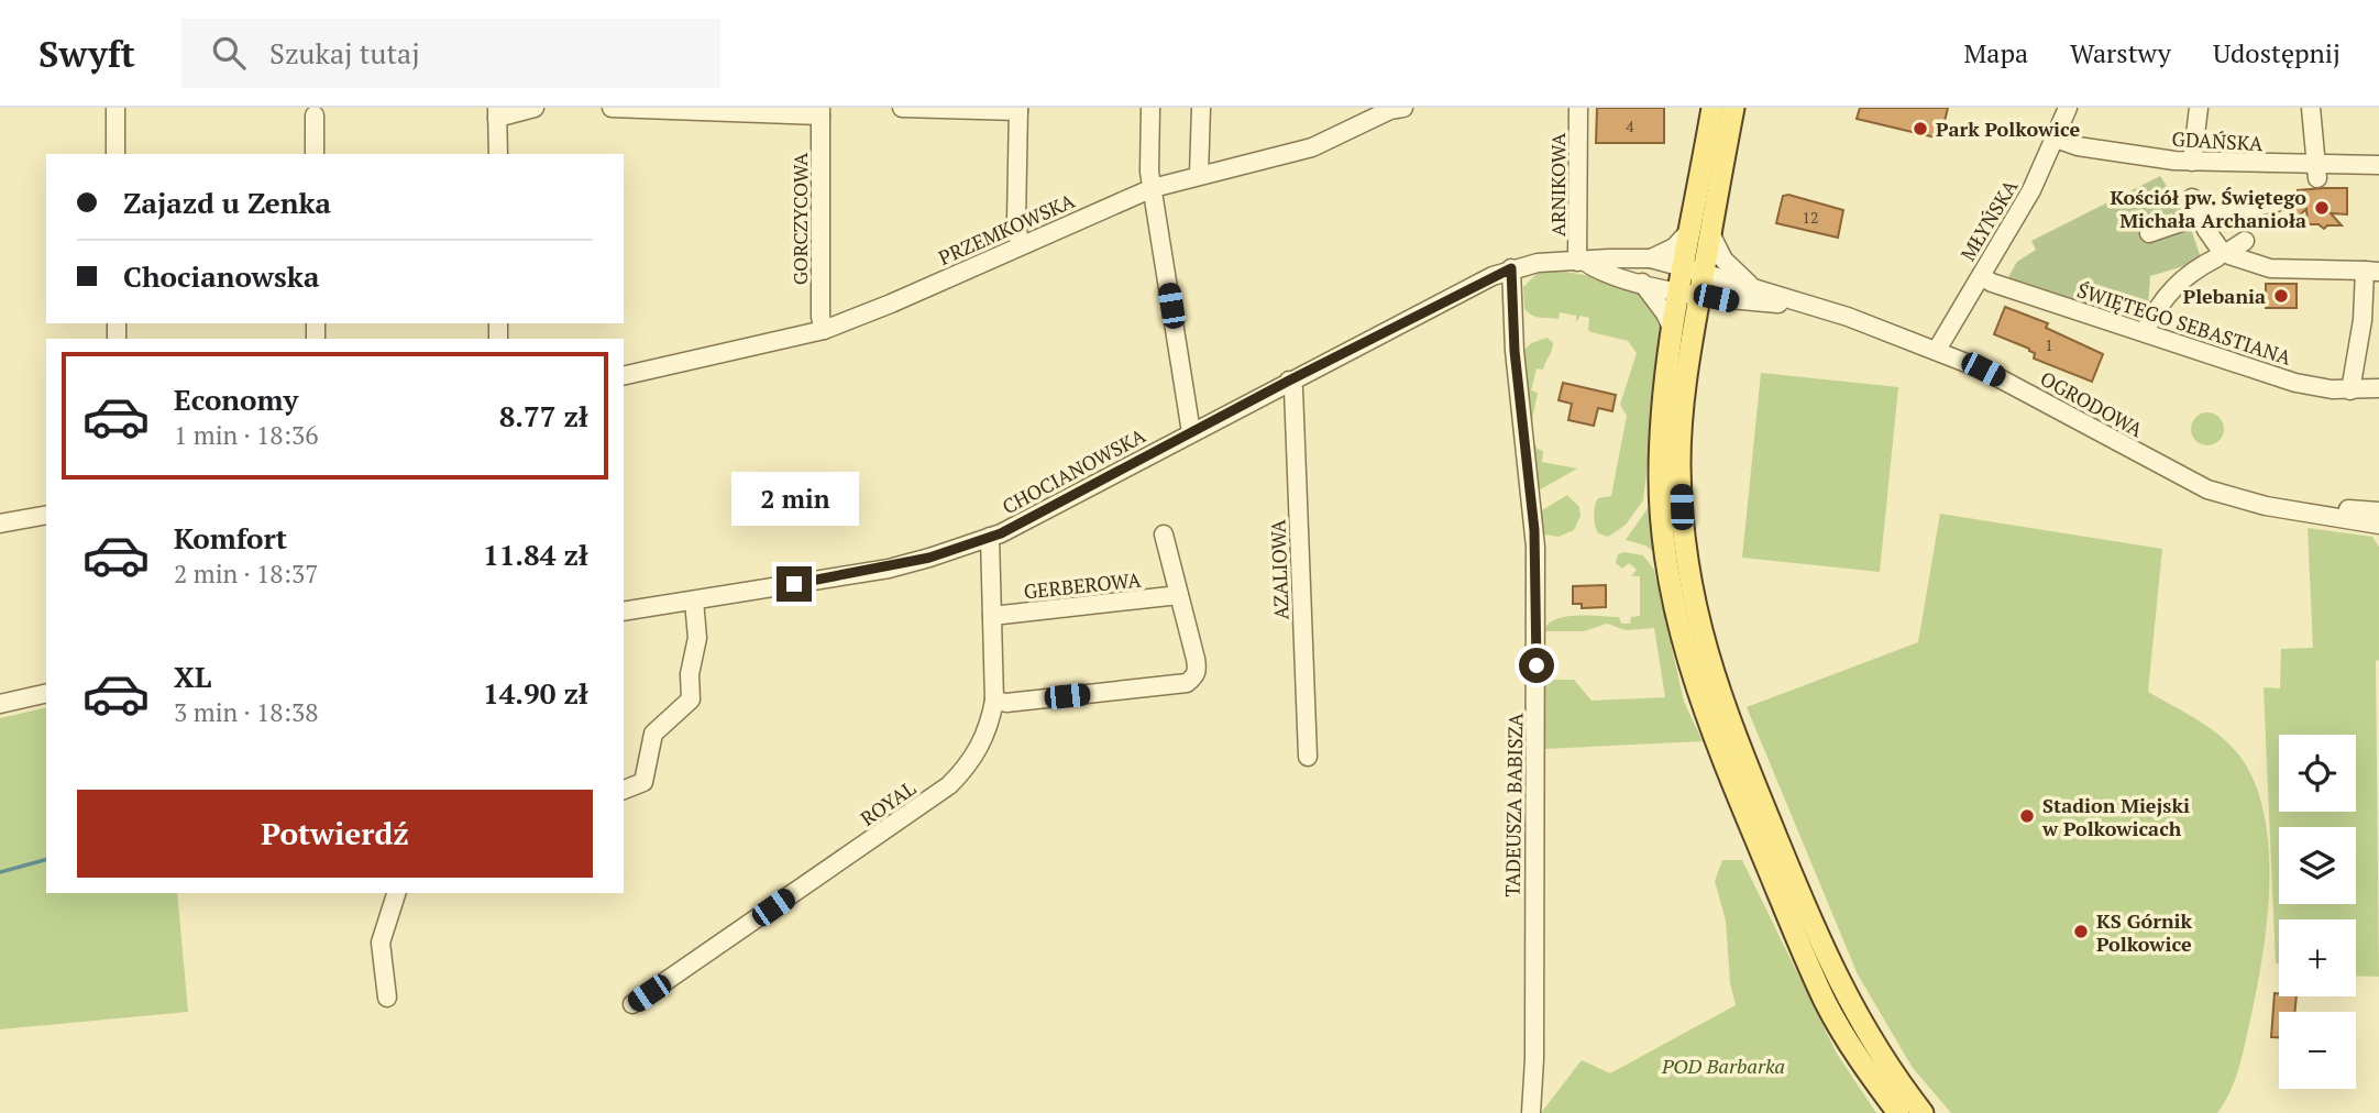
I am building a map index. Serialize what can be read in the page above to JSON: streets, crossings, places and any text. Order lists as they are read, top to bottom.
{
  "streets": {
    "street": [
      "GDAŃSKA",
      "ARNIKOWA",
      "GORCZYCOWA",
      "MŁYŃSKA",
      "PRZEMKOWSKA",
      "ŚWIĘTEGO SEBASTIANA",
      "OGRODOWA",
      "CHOCIANOWSKA",
      "AZALIOWA",
      "GERBEROWA",
      "ROYAL",
      "TADEUSZA BABISZA"
    ]
  },
  "crossings": [
    ["GDAŃSKA", "MŁYŃSKA"],
    ["GORCZYCOWA", "PRZEMKOWSKA"],
    ["MŁYŃSKA", "ŚWIĘTEGO SEBASTIANA"],
    ["MŁYŃSKA", "OGRODOWA"],
    ["CHOCIANOWSKA", "AZALIOWA"],
    ["CHOCIANOWSKA", "ROYAL"],
    ["CHOCIANOWSKA", "TADEUSZA BABISZA"],
    ["GERBEROWA", "ROYAL"]
  ],
  "parks": ["POD Barbarka"],
  "places": [
    "Park Polkowice",
    "Kościół pw. Świętego Michała Archanioła",
    "Plebania",
    "Stadion Miejski w Polkowicach",
    "KS Górnik Polkowice"
  ],
  "house_numbers": ["4", "12", "1"],
  "page": {
    "header": "Swyft",
    "search": "Szukaj tutaj",
    "nav": ["Mapa", "Warstwy", "Udostępnij"],
    "banner": ["Zajazd u Zenka", "Chocianowska"],
    "list": [
      {
        "name": "Economy",
        "note": "1 min · 18:36",
        "value": "8.77 zł"
      },
      {
        "name": "Komfort",
        "note": "2 min · 18:37",
        "value": "11.84 zł"
      },
      {
        "name": "XL",
        "note": "3 min · 18:38",
        "value": "14.90 zł"
      }
    ],
    "bubble": "2 min",
    "map_buttons": ["+", "−"],
    "buttons": "Potwierdź"
  }
}
